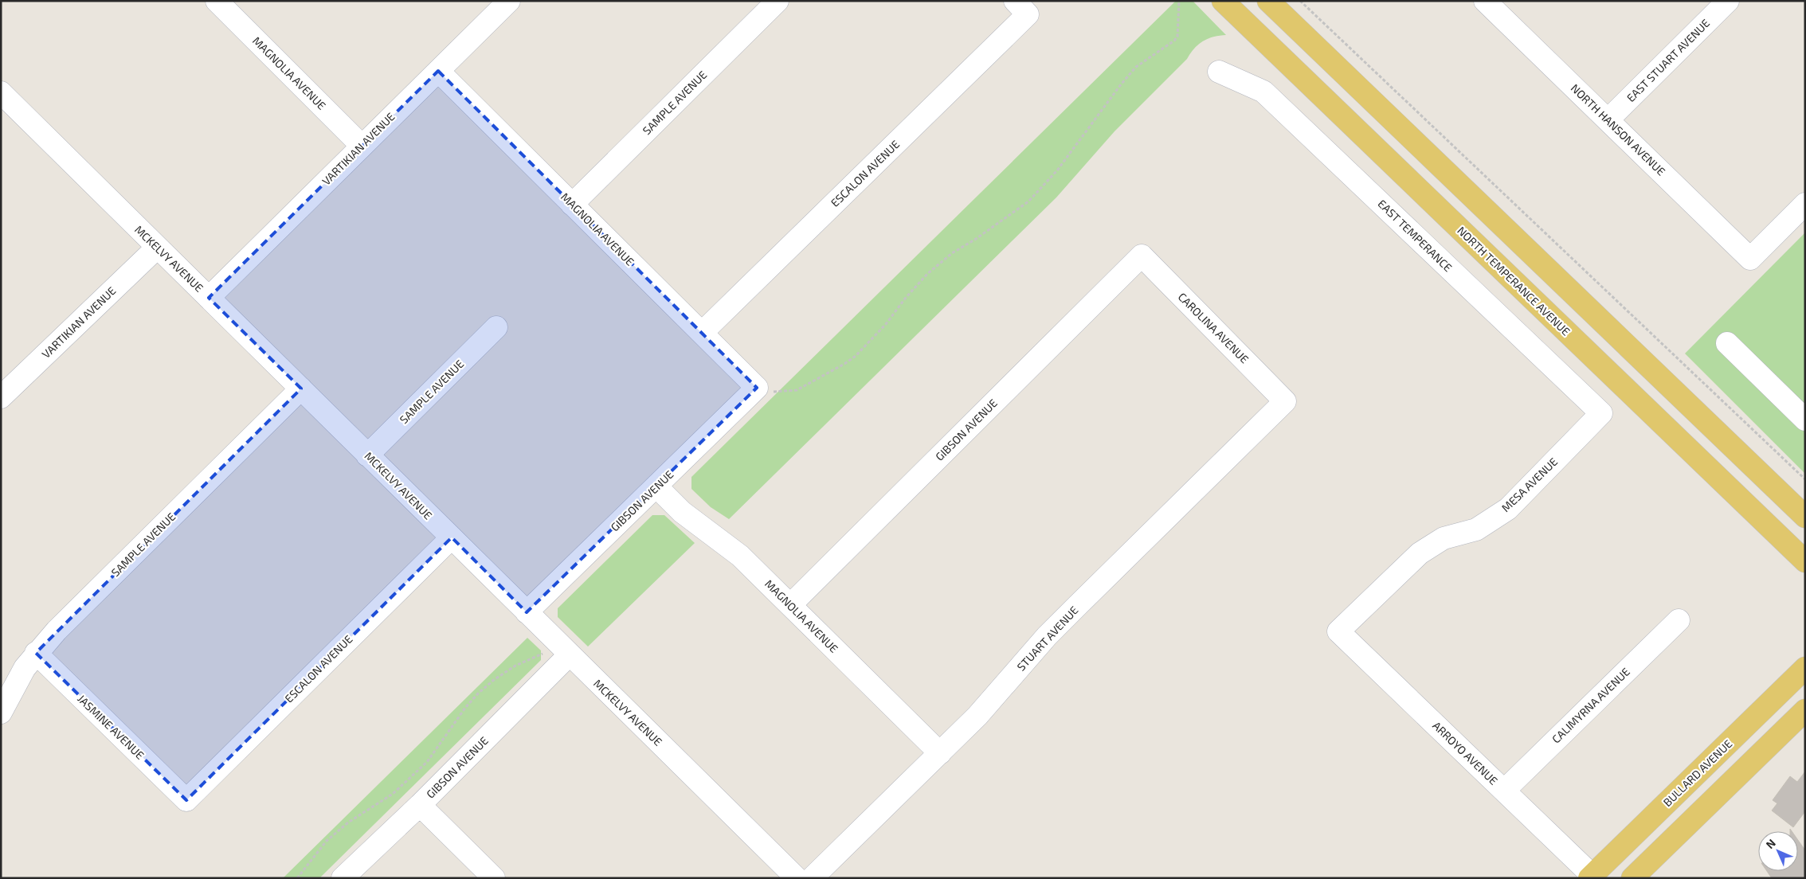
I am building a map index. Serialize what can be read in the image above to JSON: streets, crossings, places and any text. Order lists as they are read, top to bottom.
{
  "streets": {
    "main road": ["NORTH TEMPERANCE AVENUE", "BULLARD AVENUE"],
    "street": [
      "EAST STUART AVENUE",
      "MAGNOLIA AVENUE",
      "SAMPLE AVENUE",
      "NORTH HANSON AVENUE",
      "VARTIKIAN AVENUE",
      "ESCALON AVENUE",
      "EAST TEMPERANCE",
      "MCKELVY AVENUE",
      "CAROLINA AVENUE",
      "GIBSON AVENUE",
      "MESA AVENUE",
      "STUART AVENUE",
      "CALIMYRNA AVENUE",
      "JASMINE AVENUE",
      "ARROYO AVENUE"
    ]
  },
  "crossings": [
    ["EAST STUART AVENUE", "NORTH HANSON AVENUE"],
    ["MAGNOLIA AVENUE", "SAMPLE AVENUE"],
    ["MAGNOLIA AVENUE", "VARTIKIAN AVENUE"],
    ["MAGNOLIA AVENUE", "ESCALON AVENUE"],
    ["MAGNOLIA AVENUE", "GIBSON AVENUE"],
    ["MAGNOLIA AVENUE", "STUART AVENUE"],
    ["SAMPLE AVENUE", "MCKELVY AVENUE"],
    ["SAMPLE AVENUE", "JASMINE AVENUE"],
    ["VARTIKIAN AVENUE", "MCKELVY AVENUE"],
    ["ESCALON AVENUE", "MCKELVY AVENUE"],
    ["ESCALON AVENUE", "JASMINE AVENUE"],
    ["EAST TEMPERANCE", "MESA AVENUE"],
    ["MCKELVY AVENUE", "GIBSON AVENUE"],
    ["CAROLINA AVENUE", "GIBSON AVENUE"],
    ["CAROLINA AVENUE", "STUART AVENUE"],
    ["MESA AVENUE", "ARROYO AVENUE"],
    ["CALIMYRNA AVENUE", "ARROYO AVENUE"],
    ["ARROYO AVENUE", "BULLARD AVENUE"]
  ],
  "north": "top left"
}
